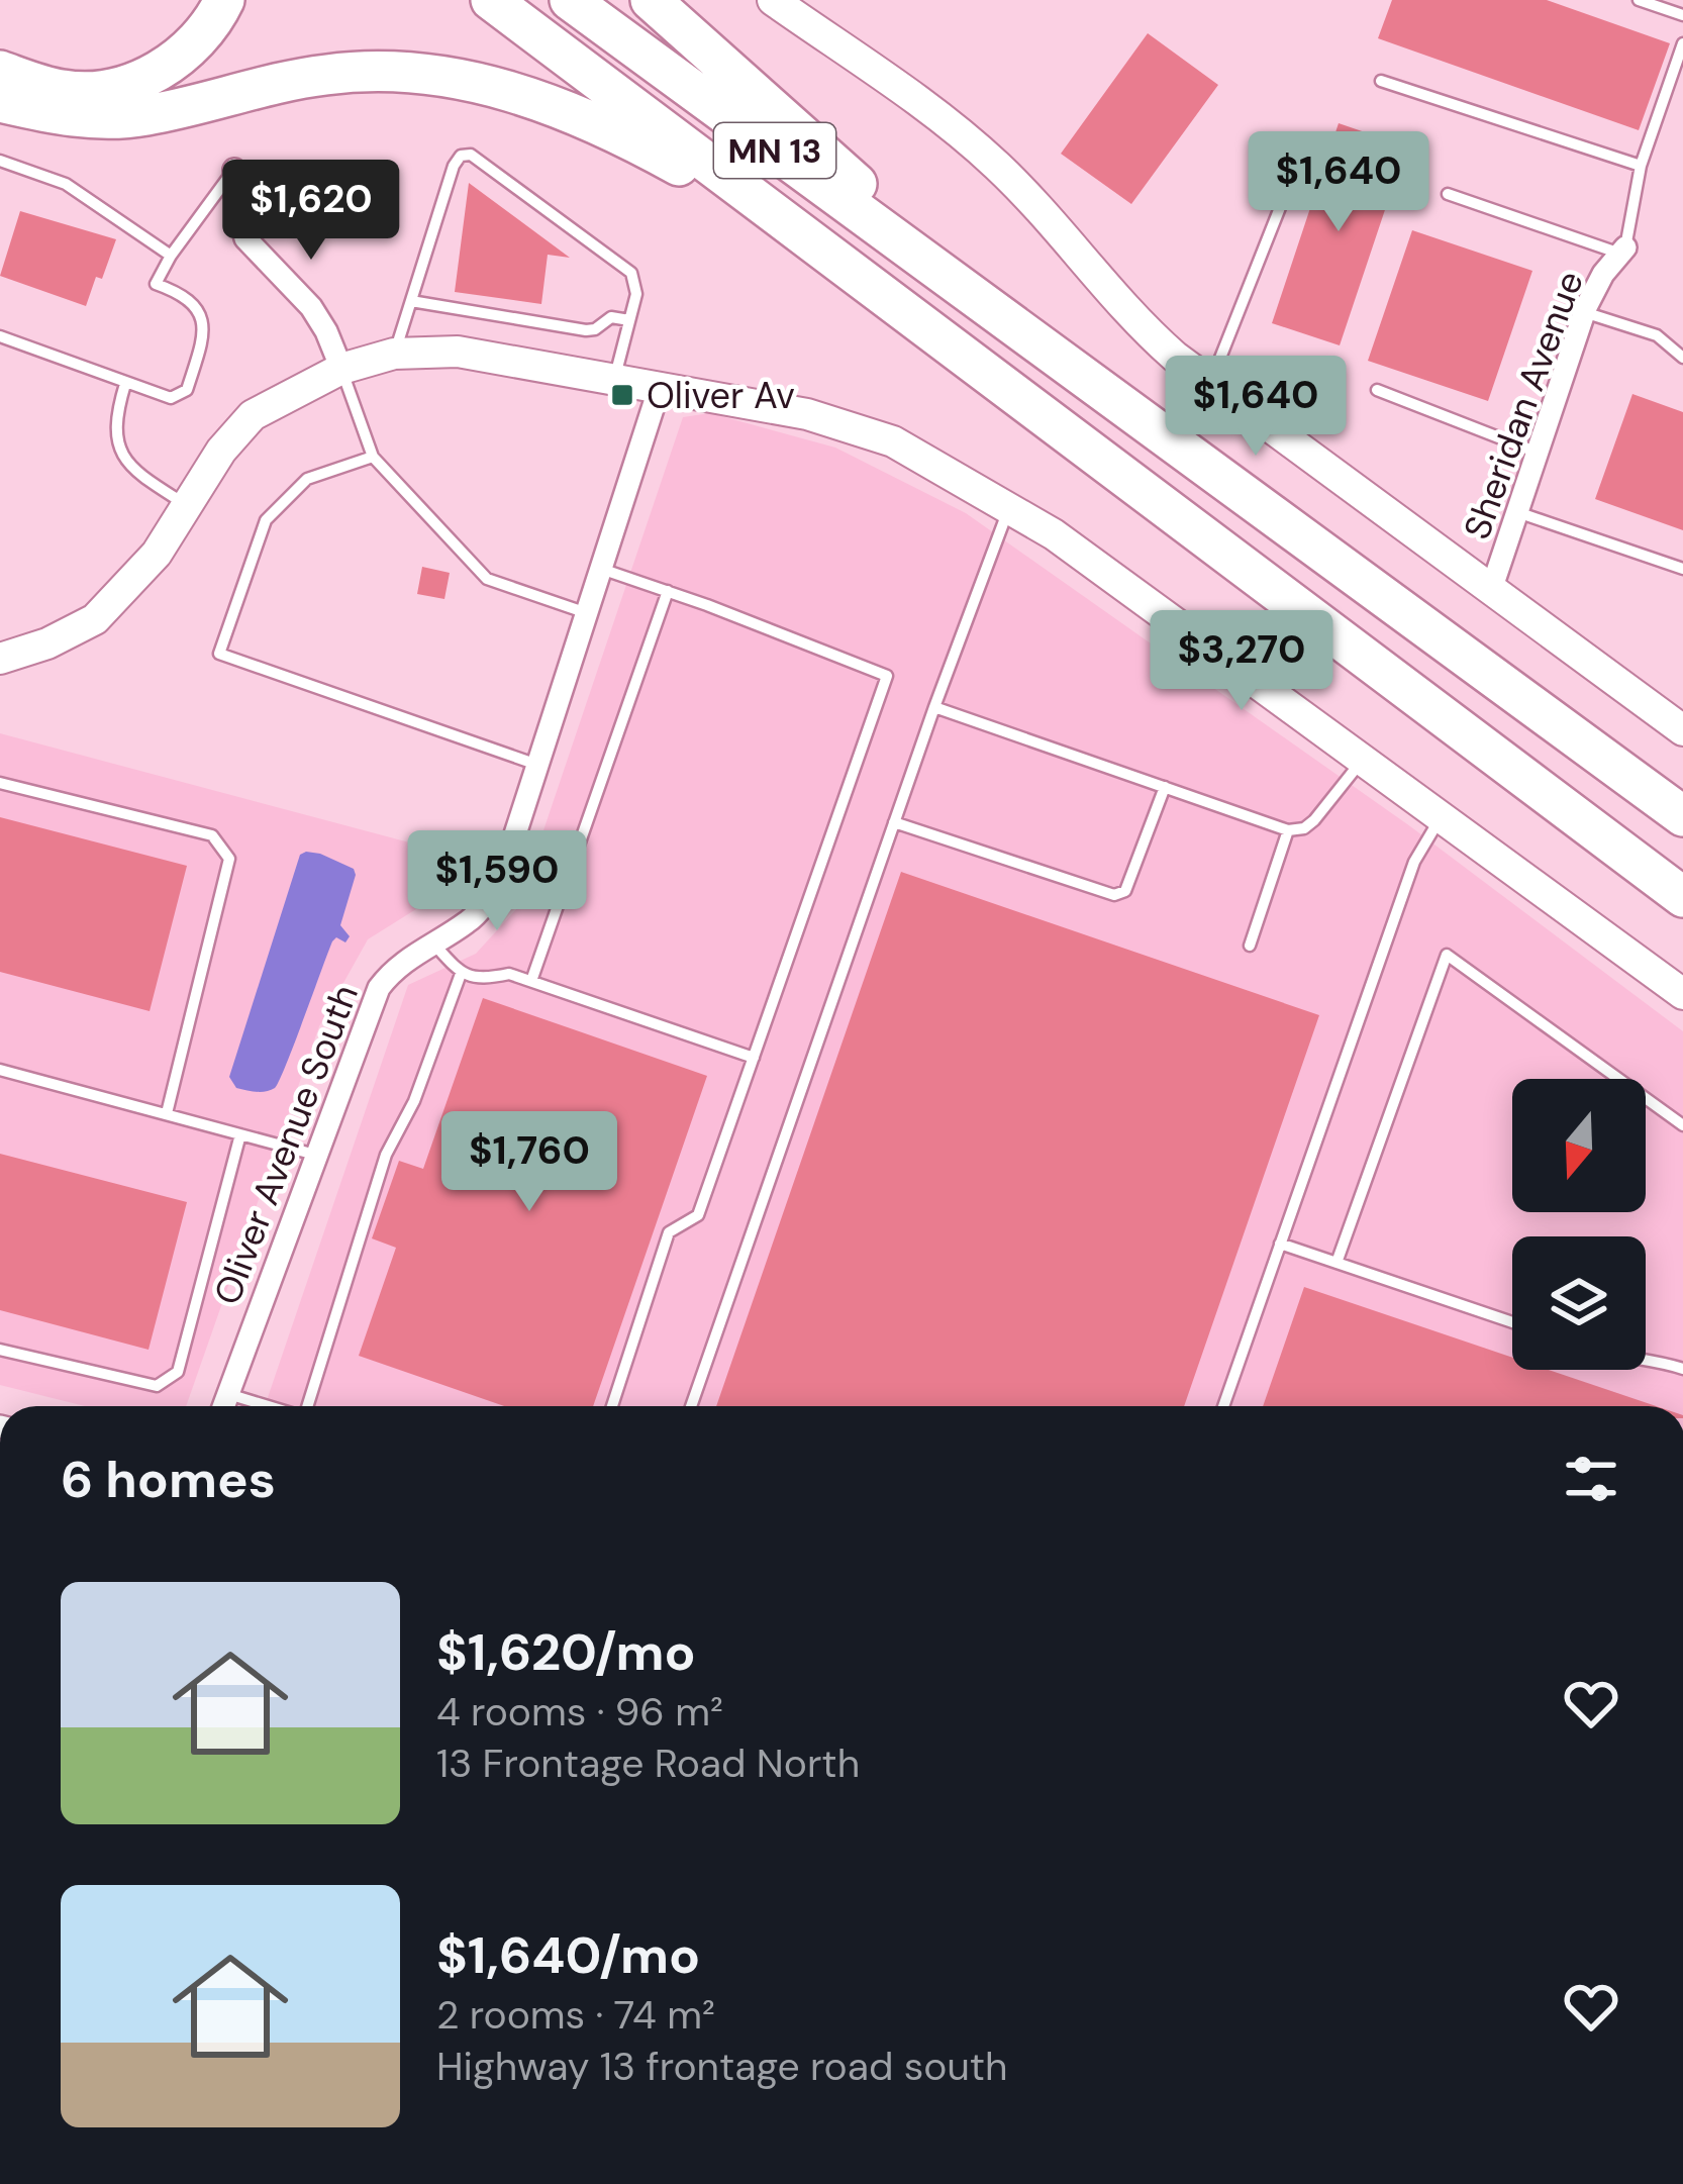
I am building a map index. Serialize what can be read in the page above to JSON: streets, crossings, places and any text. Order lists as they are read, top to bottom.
{
  "streets": {
    "highway": ["MN 13"],
    "street": ["Sheridan Avenue", "Oliver Avenue South"]
  },
  "places": {
    "transit": ["Oliver Av"]
  },
  "north": "bottom",
  "page": {
    "price": [
      "$1,640",
      "$1,620",
      "$1,640",
      "$3,270",
      "$1,590",
      "$1,760"
    ],
    "heading": "6 homes",
    "list": [
      {
        "name": "$1,620/mo",
        "note": "4 rooms · 96 m² · 13 Frontage Road North"
      },
      {
        "name": "$1,640/mo",
        "note": "2 rooms · 74 m² · Highway 13 frontage road south"
      }
    ]
  }
}
